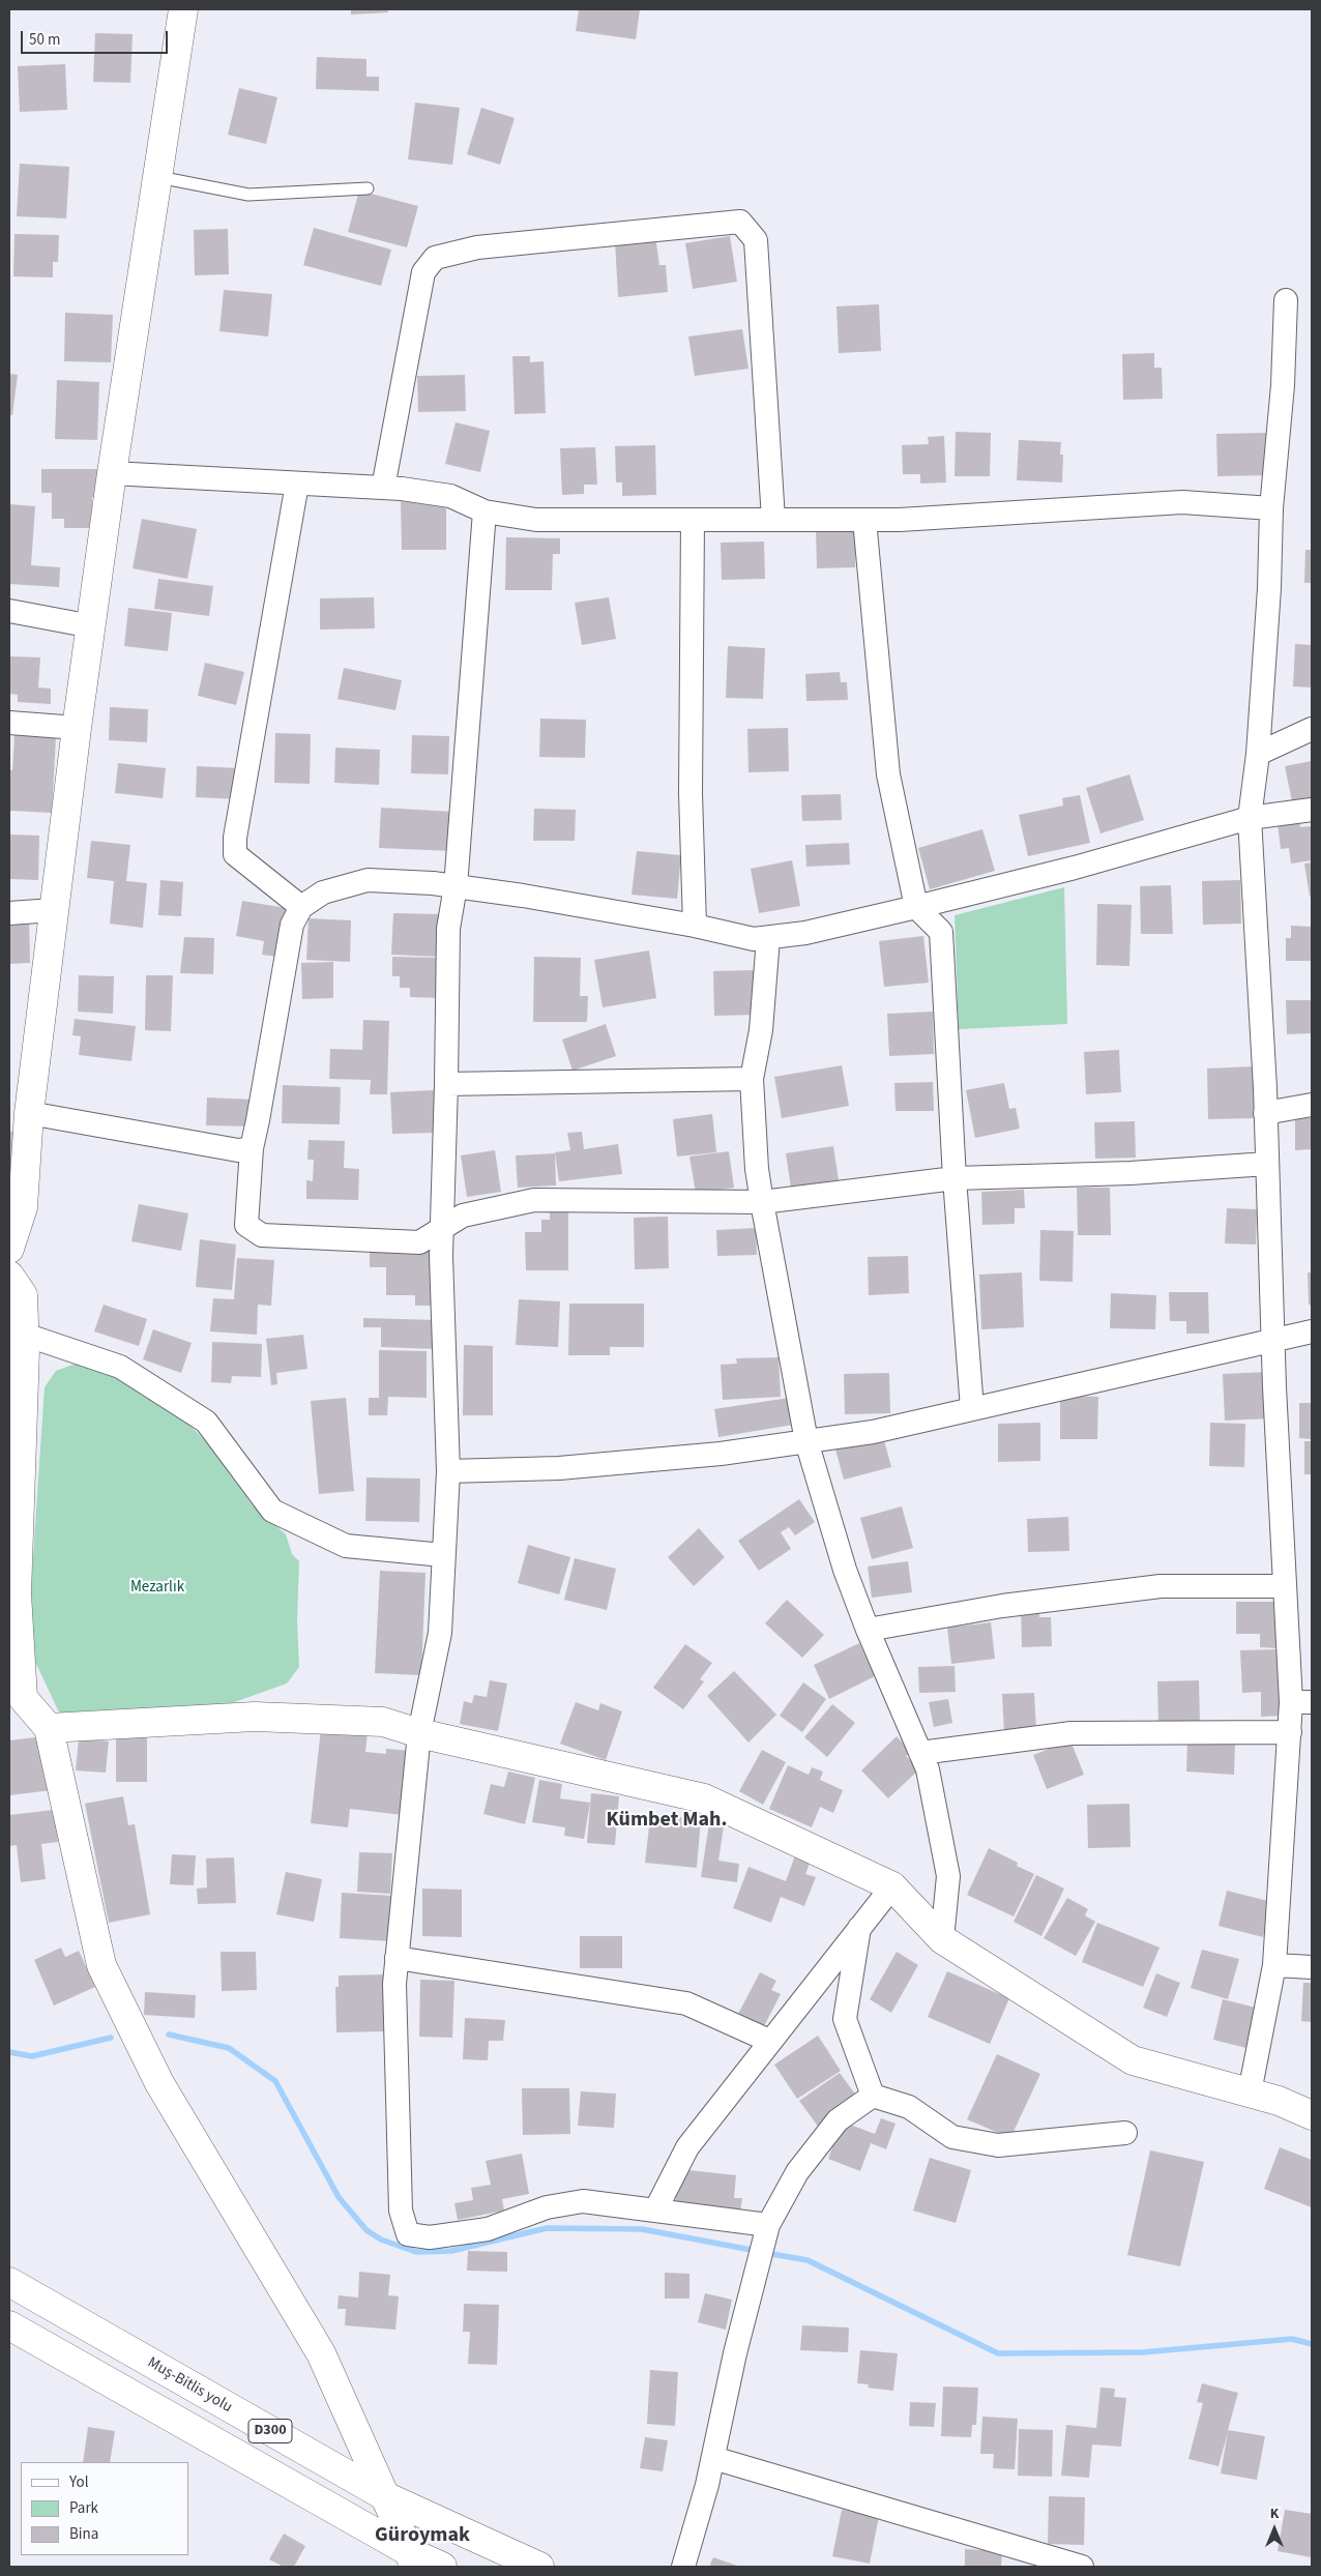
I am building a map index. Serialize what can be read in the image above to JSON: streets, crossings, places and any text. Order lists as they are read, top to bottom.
{
  "streets": {
    "main road": ["Muş-Bitlis yolu", "D300"]
  },
  "districts": ["Kümbet Mah.", "Güroymak"],
  "parks": ["Mezarlık"],
  "legend": ["Yol", "Park", "Bina"],
  "scale_bar": "50 m",
  "north": "top"
}
